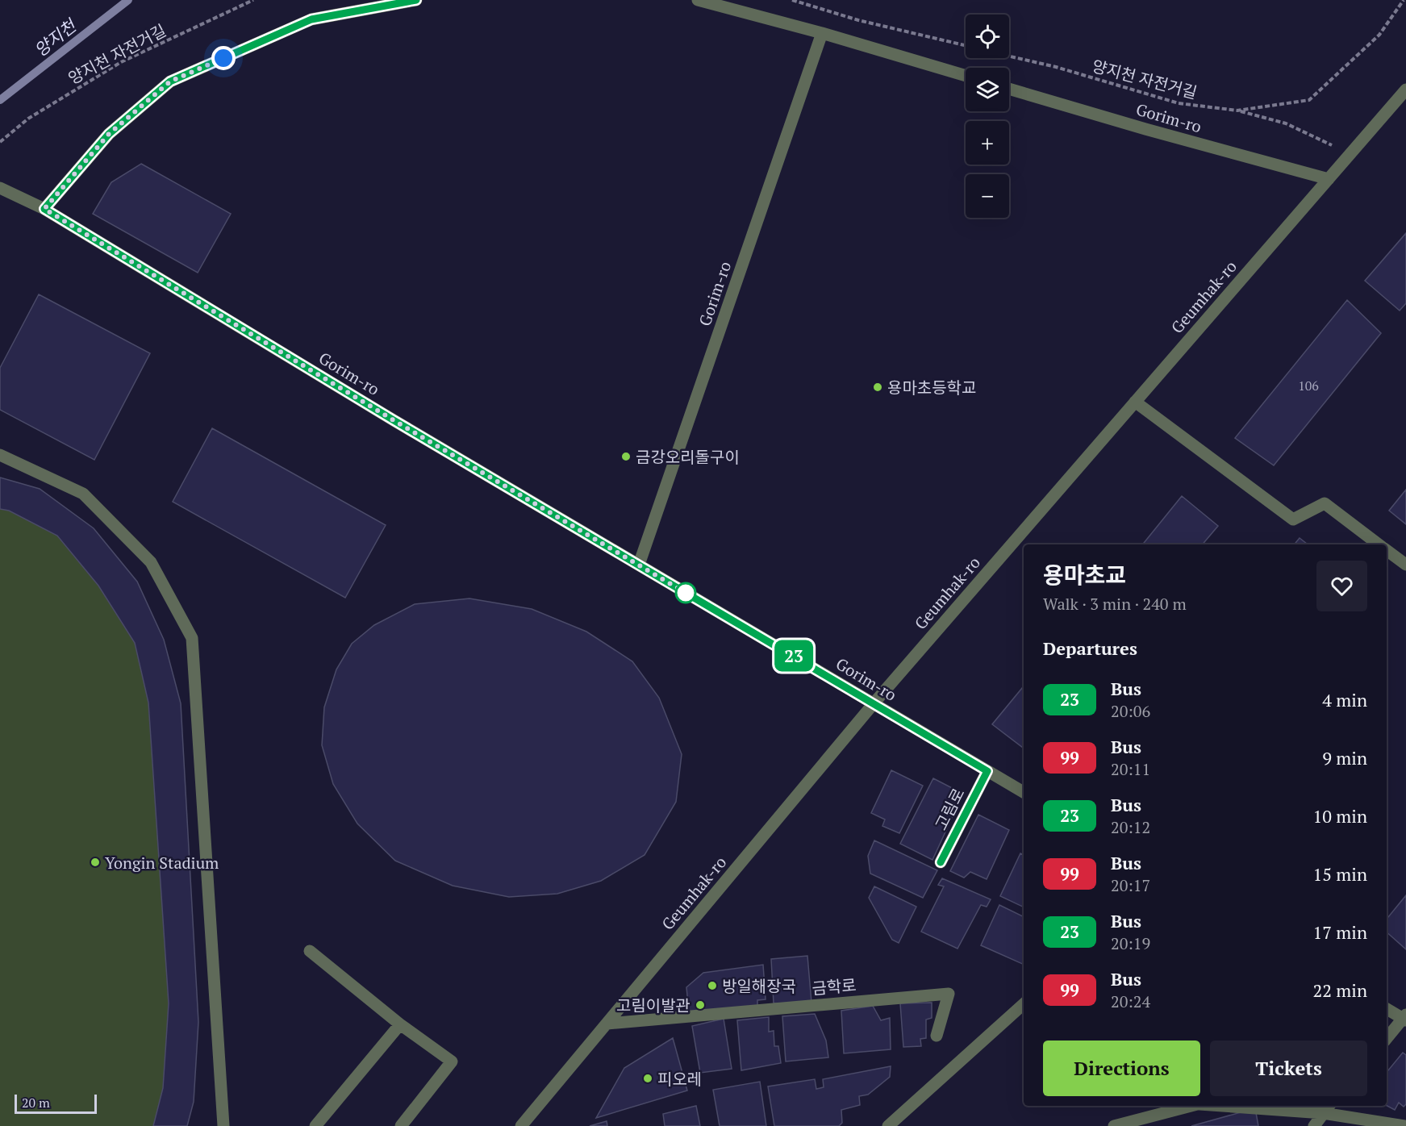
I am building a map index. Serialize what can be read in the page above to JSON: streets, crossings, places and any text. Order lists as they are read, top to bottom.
{
  "streets": {
    "street": [
      "Gorim-ro",
      "Geumhak-ro",
      "고림로",
      "금학로"
    ],
    "path": ["양지천 자전거길"]
  },
  "crossings": [
    ["Gorim-ro", "Geumhak-ro"],
    ["Gorim-ro", "고림로"],
    ["Geumhak-ro", "금학로"]
  ],
  "water": ["양지천"],
  "places": [
    "용마초등학교",
    "금강오리돌구이",
    "Yongin Stadium",
    "방일해장국",
    "고림이발관",
    "피오레"
  ],
  "lines": ["bus line 23"],
  "house_numbers": ["106"],
  "scale_bar": "20 m",
  "page": {
    "on_map": "23",
    "map_buttons": ["+", "−"],
    "heading": [
      ["용마초교", "Walk · 3 min · 240 m"],
      "Departures"
    ],
    "list": [
      {
        "mark": "23",
        "name": "Bus",
        "note": "20:06",
        "value": "4 min"
      },
      {
        "mark": "99",
        "name": "Bus",
        "note": "20:11",
        "value": "9 min"
      },
      {
        "mark": "23",
        "name": "Bus",
        "note": "20:12",
        "value": "10 min"
      },
      {
        "mark": "99",
        "name": "Bus",
        "note": "20:17",
        "value": "15 min"
      },
      {
        "mark": "23",
        "name": "Bus",
        "note": "20:19",
        "value": "17 min"
      },
      {
        "mark": "99",
        "name": "Bus",
        "note": "20:24",
        "value": "22 min"
      }
    ],
    "buttons": ["Directions", "Tickets"],
    "scale": "20 m"
  }
}
